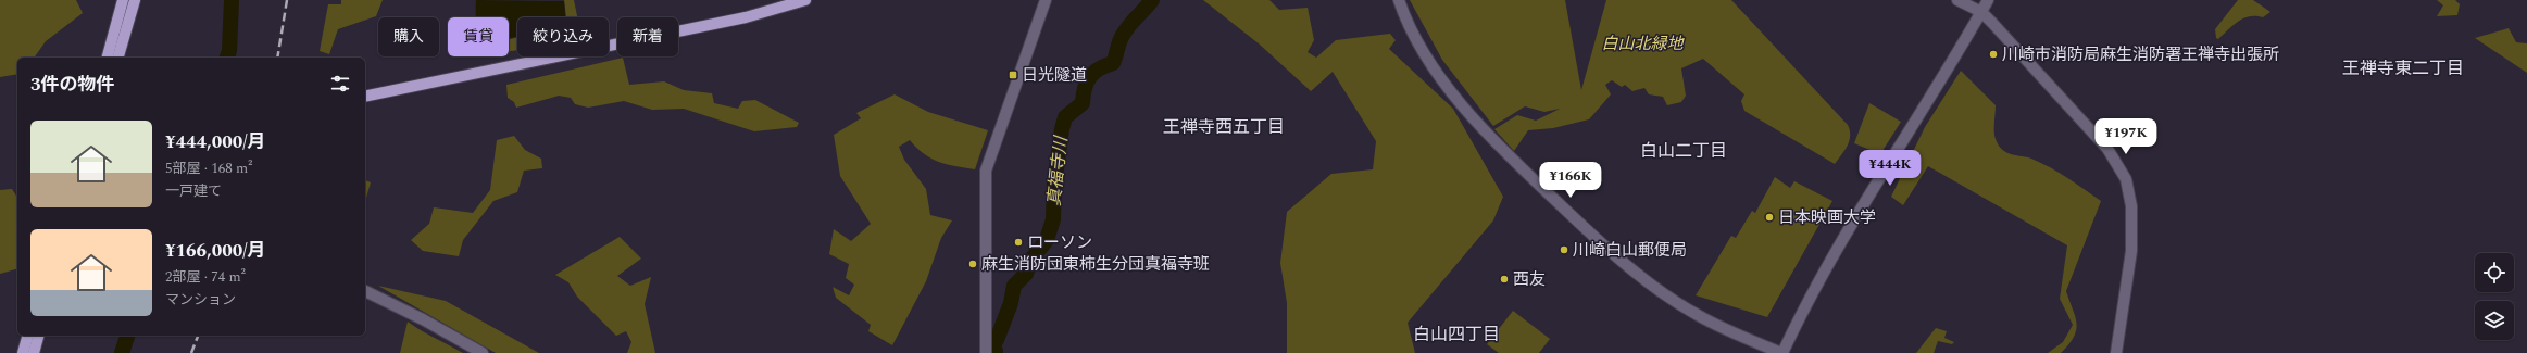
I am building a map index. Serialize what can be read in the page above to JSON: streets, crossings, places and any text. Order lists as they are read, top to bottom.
{
  "districts": [
    "王禅寺東二丁目",
    "王禅寺西五丁目",
    "白山二丁目",
    "白山四丁目"
  ],
  "water": ["真福寺川"],
  "parks": ["白山北緑地"],
  "places": {
    "other": [
      "川崎市消防局麻生消防署王禅寺出張所",
      "日本映画大学",
      "ローソン",
      "川崎白山郵便局",
      "麻生消防団東柿生分団真福寺班",
      "西友"
    ],
    "transit": ["日光隧道"]
  },
  "page": {
    "chip": [
      "購入",
      "賃貸",
      "絞り込み",
      "新着"
    ],
    "heading": "3件の物件",
    "list": [
      {
        "name": "¥444,000/月",
        "note": "5部屋 · 168 m² · 一戸建て"
      },
      {
        "name": "¥166,000/月",
        "note": "2部屋 · 74 m² · マンション"
      }
    ],
    "price": ["¥197K", "¥444K", "¥166K"]
  }
}
